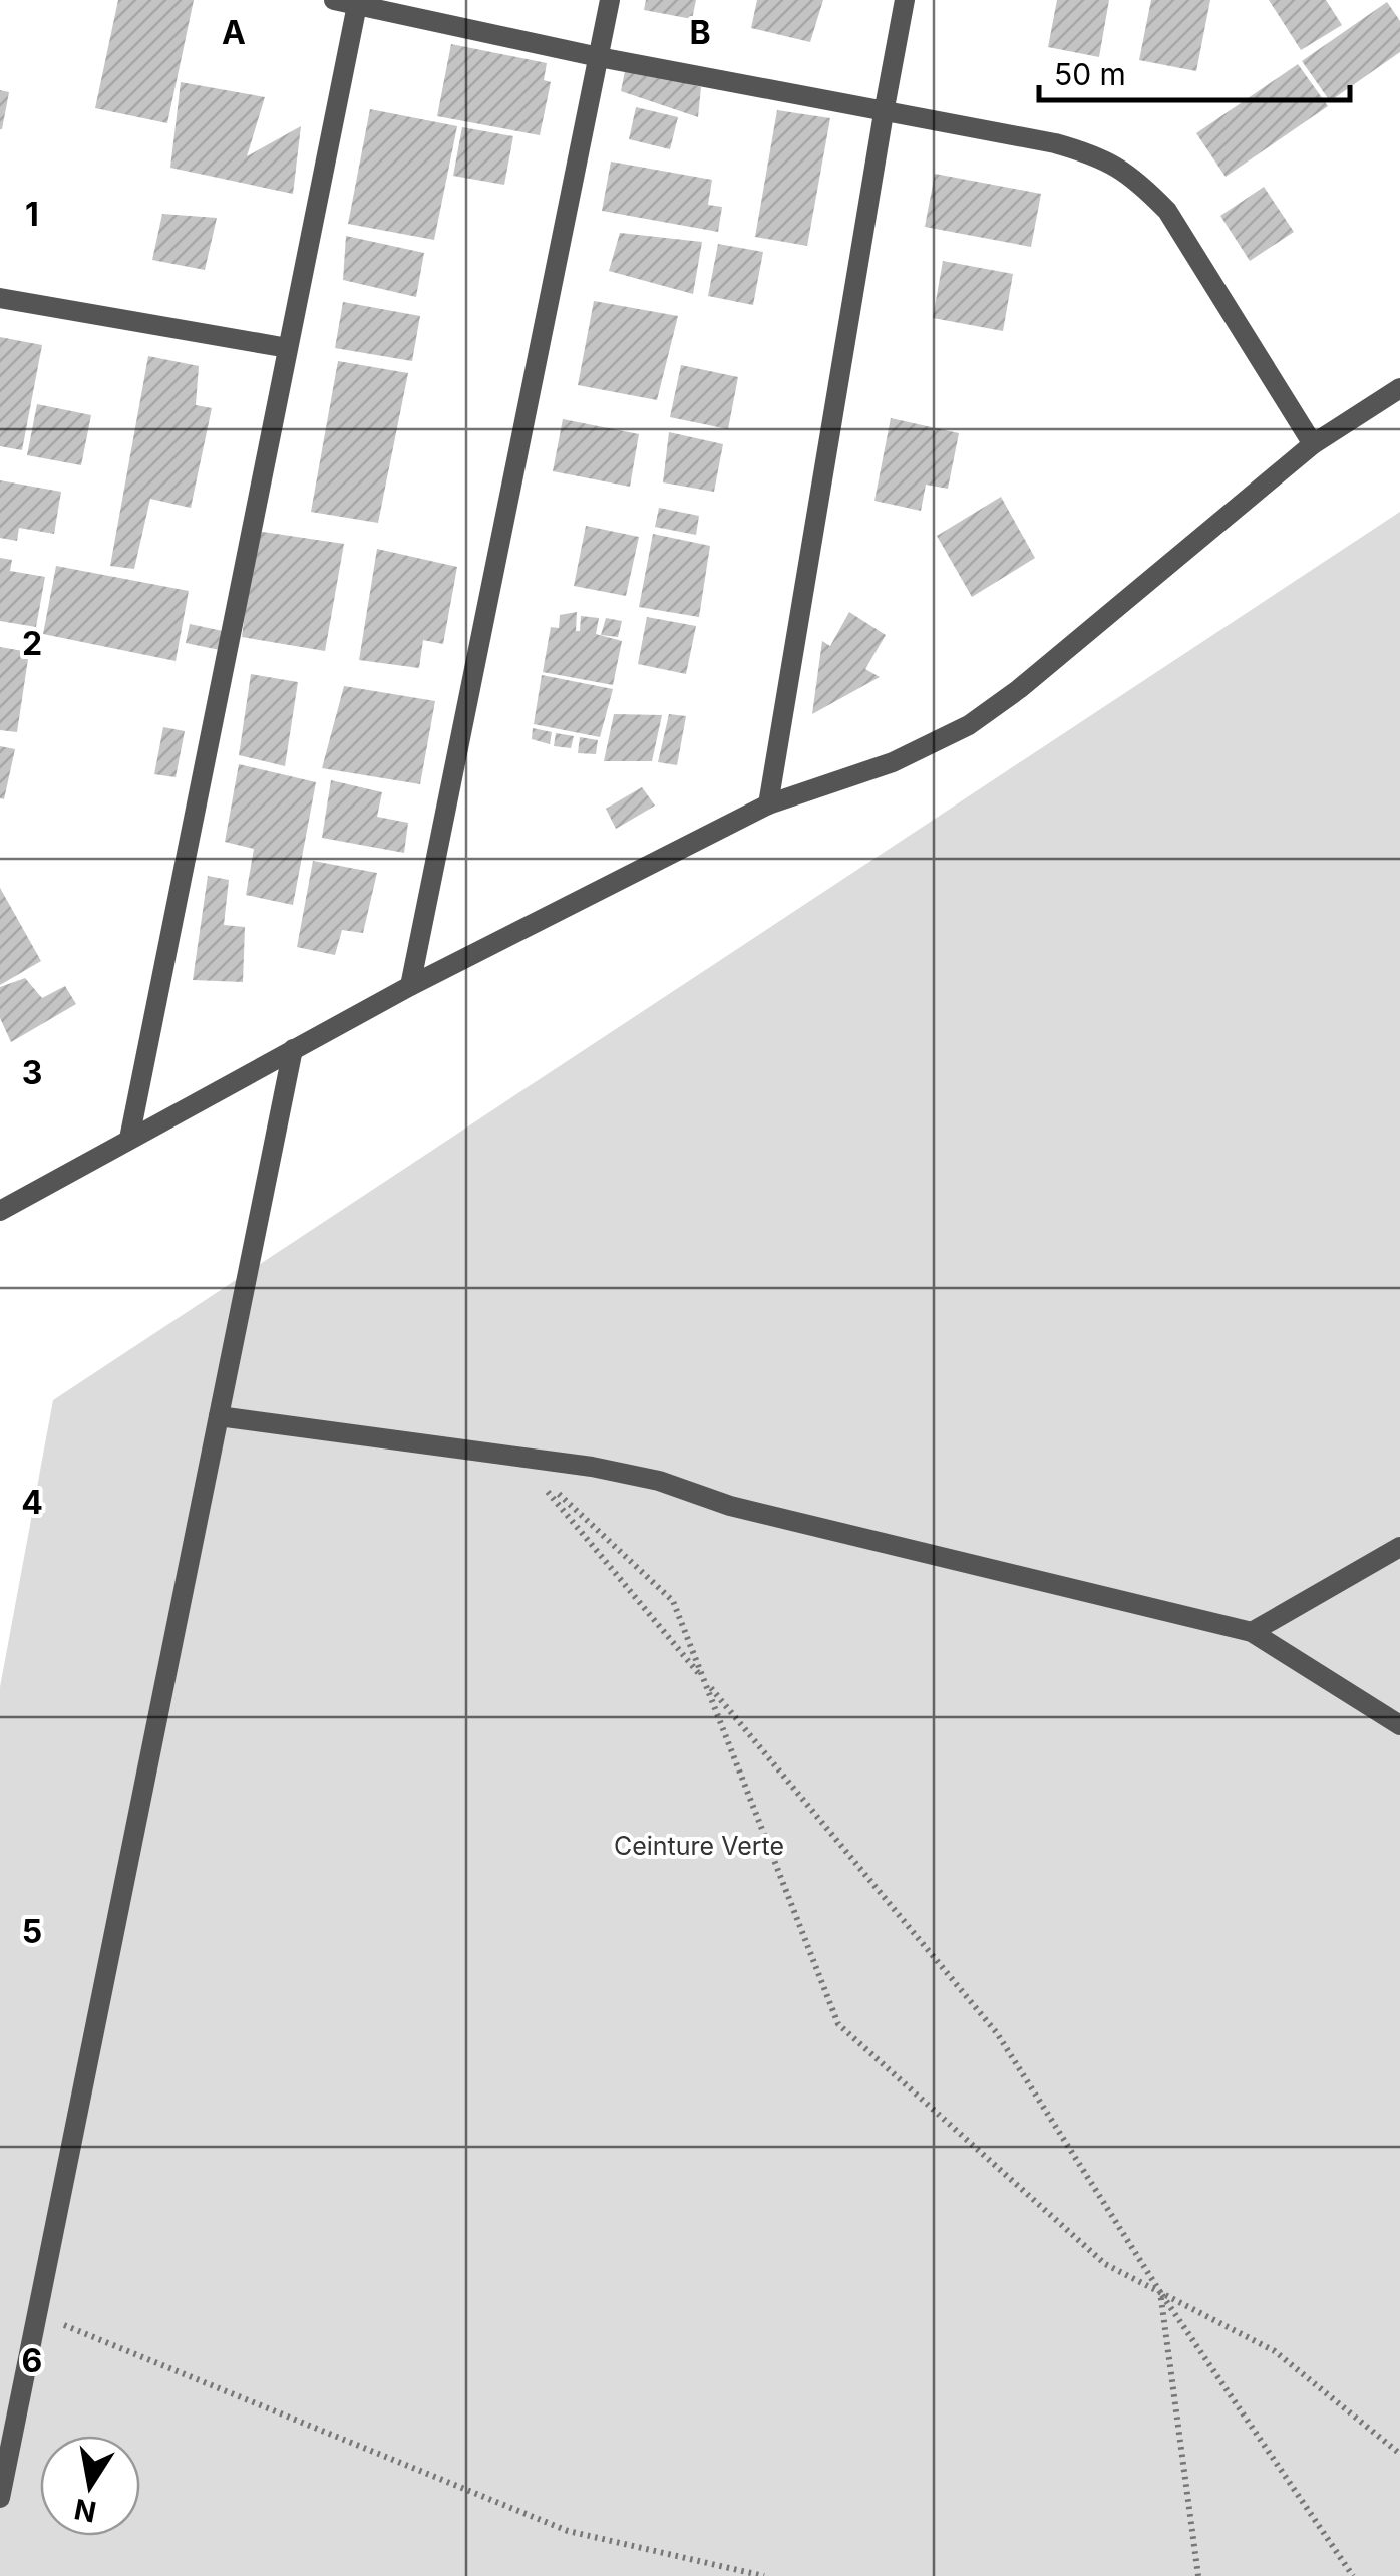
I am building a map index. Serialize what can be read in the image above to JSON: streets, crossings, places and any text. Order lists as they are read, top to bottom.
{
  "parks": ["Ceinture Verte"],
  "scale_bar": "50 m",
  "north": "bottom",
  "grid": {
    "columns": ["A", "B"],
    "rows": [
      "1",
      "2",
      "3",
      "4",
      "5",
      "6"
    ]
  }
}
